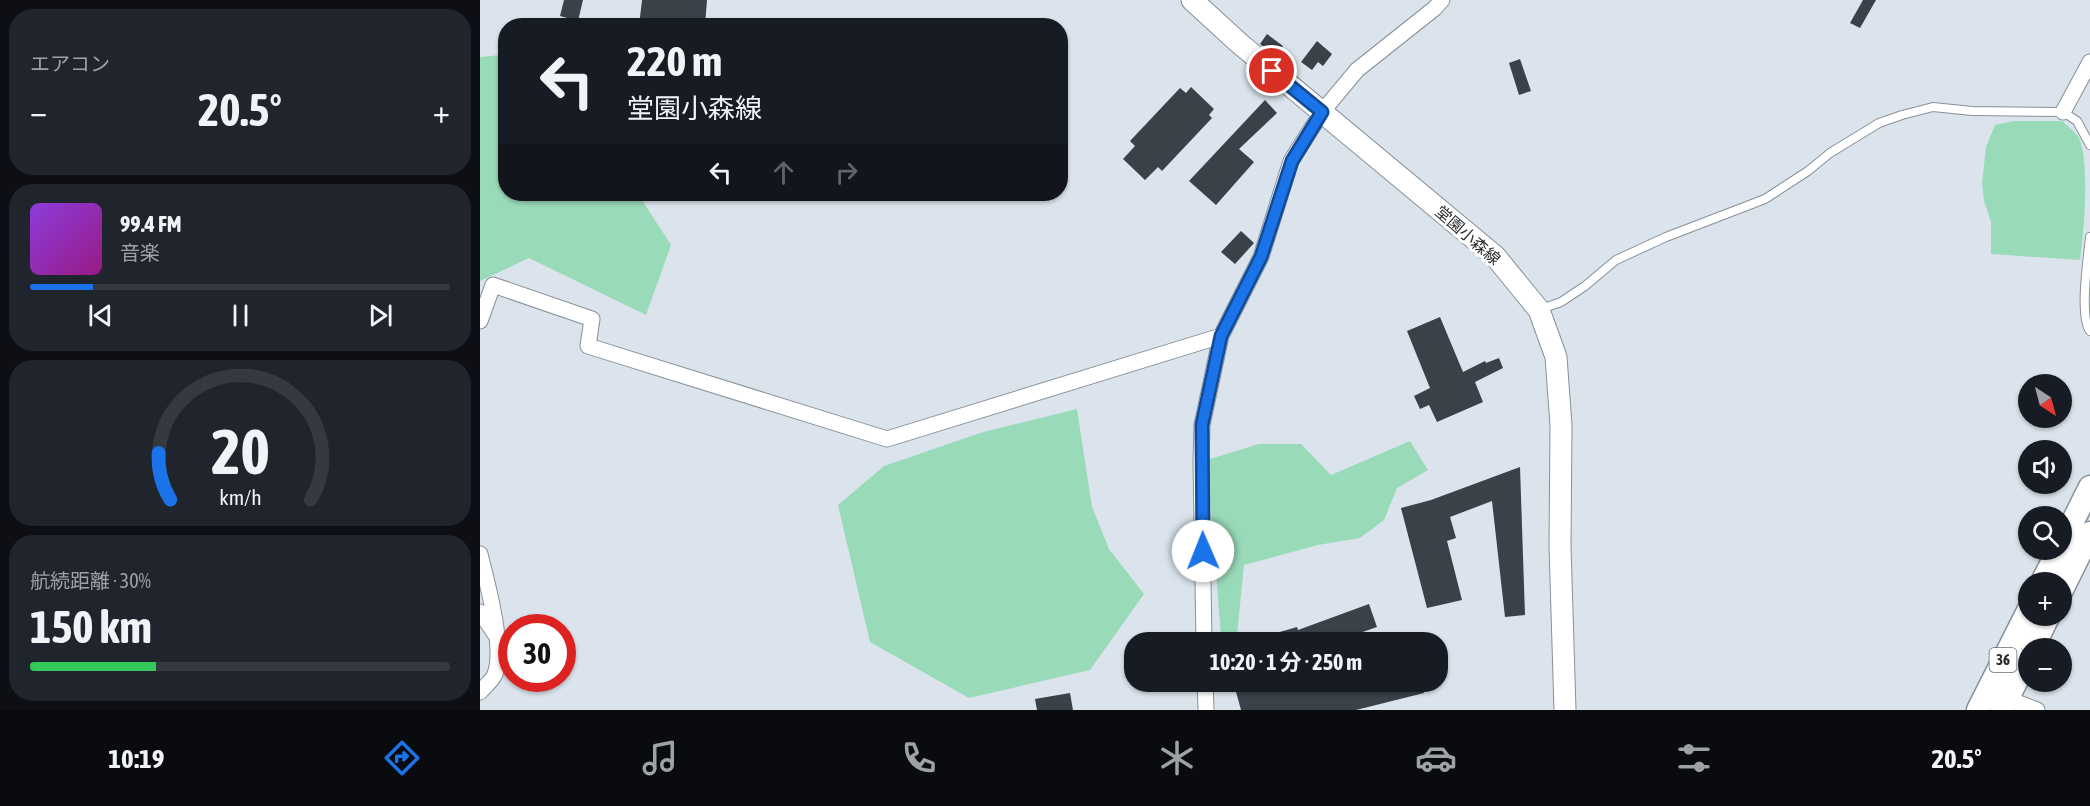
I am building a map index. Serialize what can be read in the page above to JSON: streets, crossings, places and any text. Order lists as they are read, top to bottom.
{
  "streets": {
    "main road": ["堂園小森線", "36"]
  },
  "north": "bottom right",
  "page": {
    "tile": [
      "エアコン",
      ["航続距離 · 30%", "150 km"]
    ],
    "turn": ["220 m", "堂園小森線"],
    "heat": ["−", "20.5°", "+"],
    "song": ["99.4 FM", "音楽"],
    "map_buttons": ["+", "−"],
    "limit": "30",
    "trip": "10:20 · 1 分 · 250 m",
    "tabs": ["10:19", "20.5°"],
    "gauge": ["20", "km/h"]
  }
}
